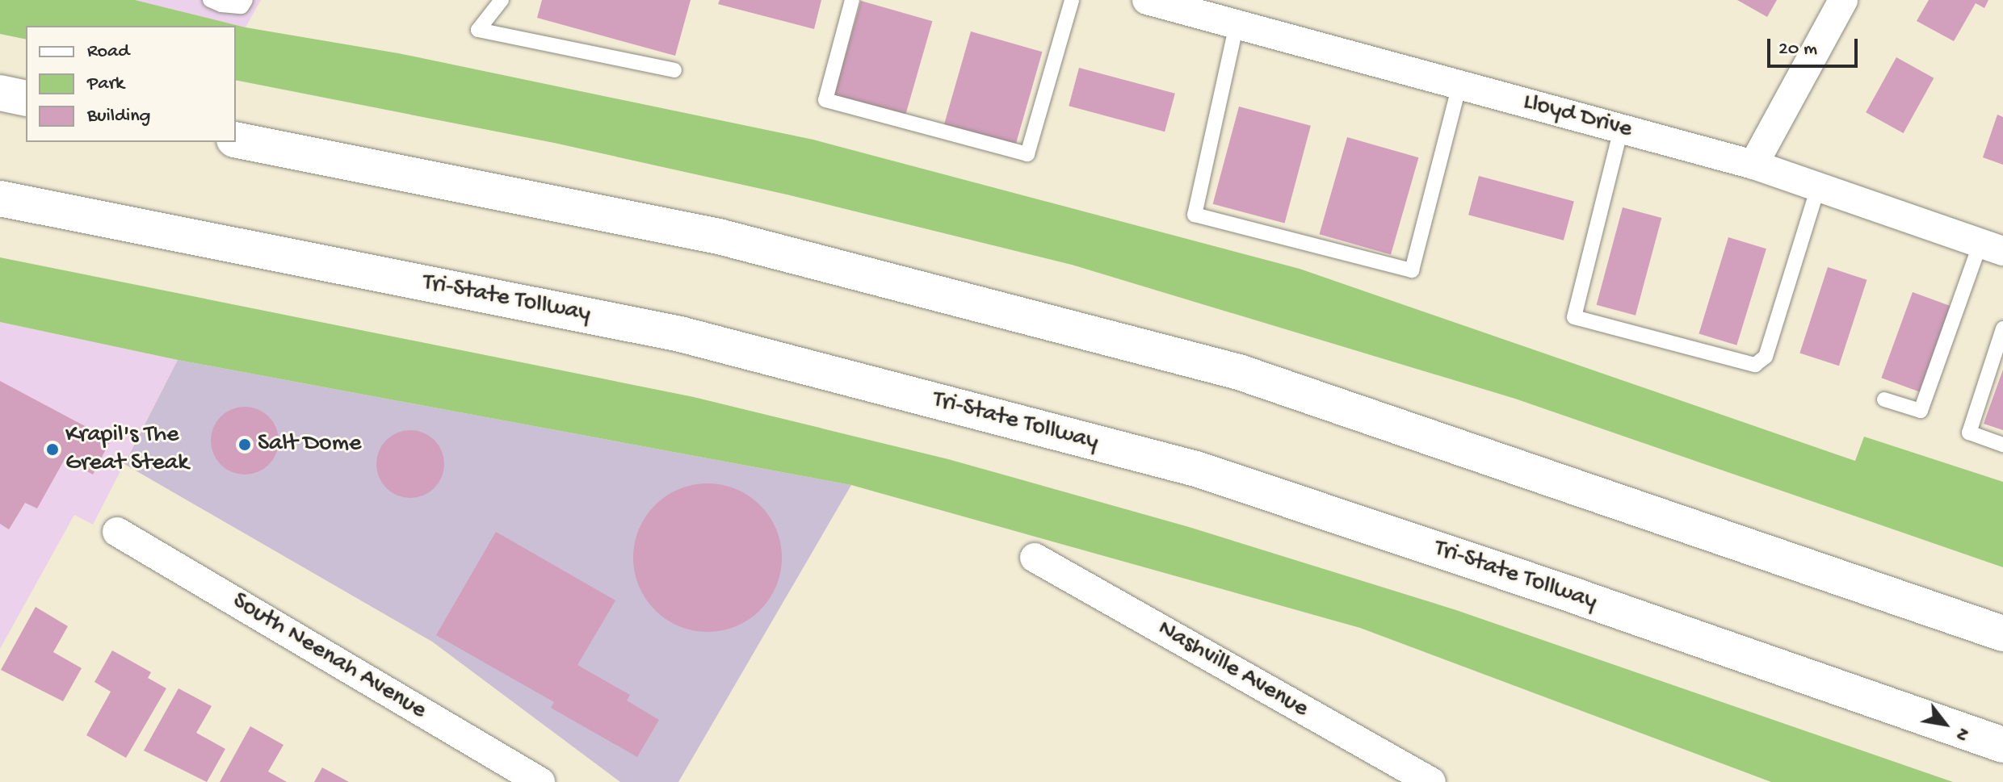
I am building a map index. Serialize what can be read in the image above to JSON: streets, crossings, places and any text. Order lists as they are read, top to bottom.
{
  "streets": {
    "highway": ["Tri-State Tollway"],
    "street": ["Lloyd Drive", "South Neenah Avenue", "Nashville Avenue"]
  },
  "places": ["Salt Dome", "Krapil's The Great Steak"],
  "legend": ["Road", "Park", "Building"],
  "scale_bar": "20 m",
  "north": "bottom right"
}
